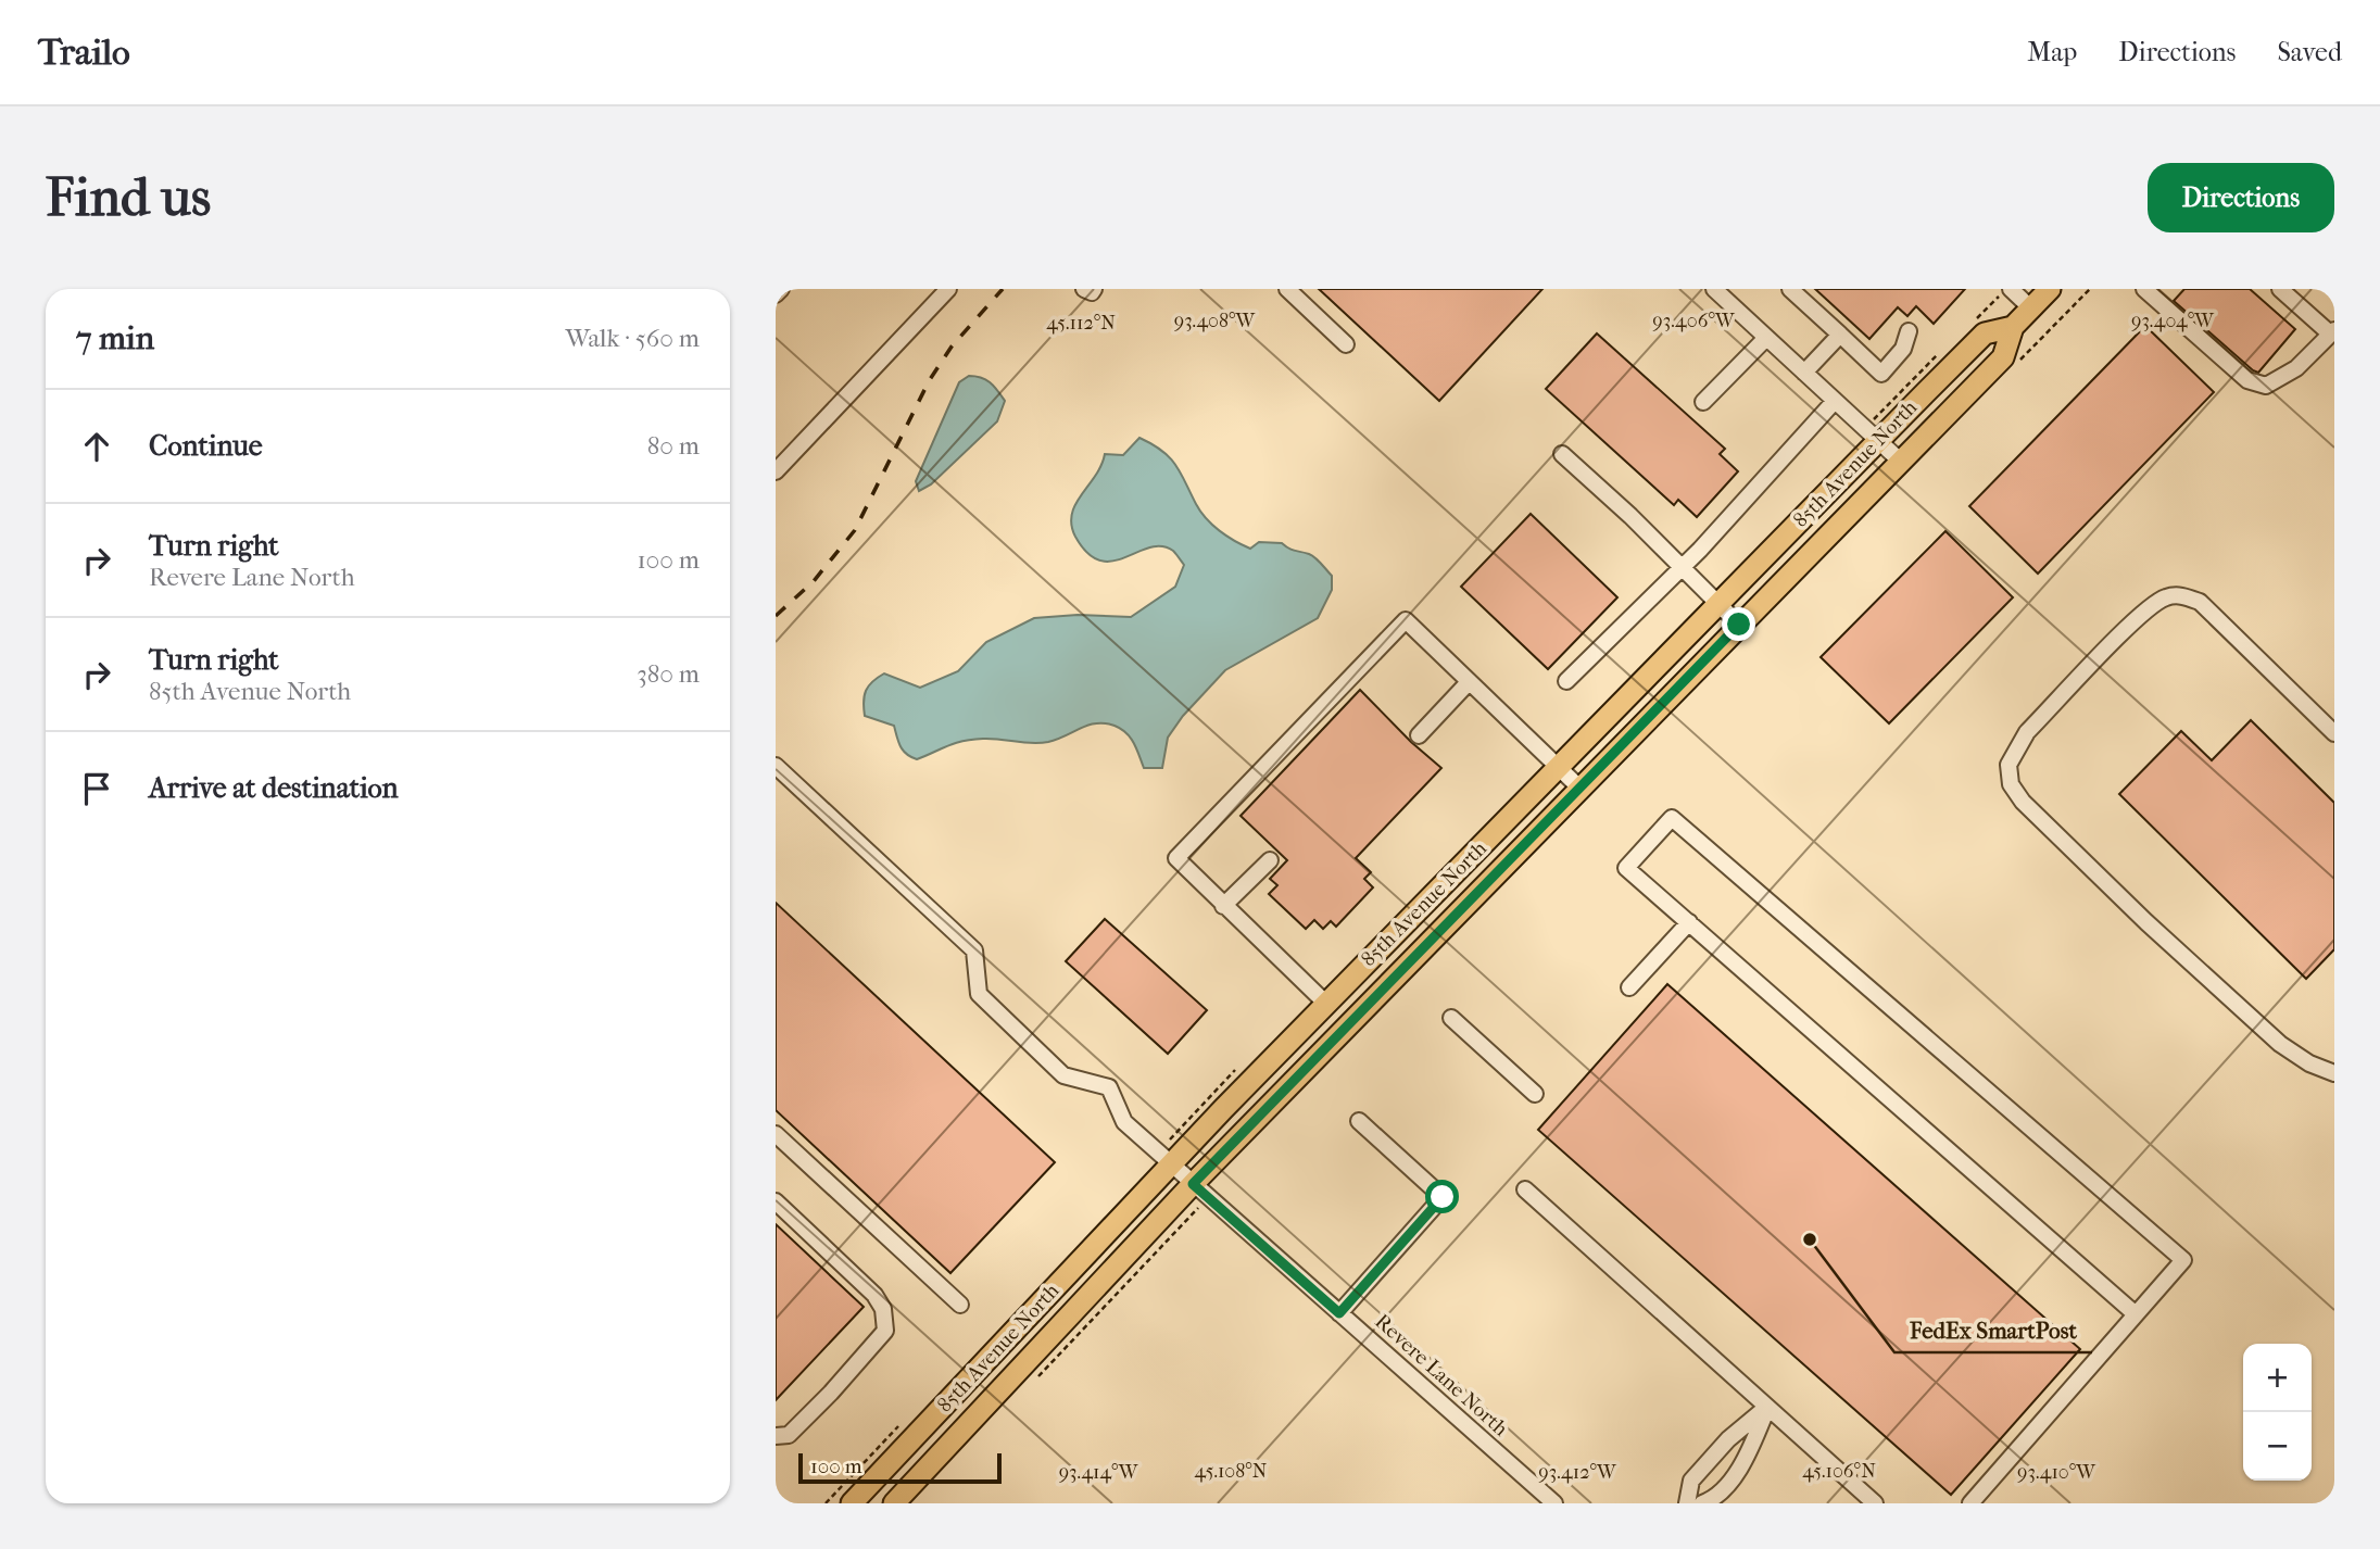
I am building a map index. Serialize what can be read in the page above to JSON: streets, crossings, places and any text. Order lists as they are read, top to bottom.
{
  "streets": {
    "main road": ["85th Avenue North"],
    "street": ["Revere Lane North"]
  },
  "crossings": [
    ["85th Avenue North", "Revere Lane North"]
  ],
  "places": ["FedEx SmartPost"],
  "scale_bar": "100 m",
  "page": {
    "header": "Trailo",
    "nav": ["Map", "Directions", "Saved"],
    "buttons": "Directions",
    "title": "Find us",
    "heading": ["7 min", "Walk · 560 m"],
    "list": [
      ["Continue", "80 m"],
      ["Turn right", "Revere Lane North", "100 m"],
      ["Turn right", "85th Avenue North", "380 m"],
      "Arrive at destination"
    ],
    "map_buttons": ["+", "−"],
    "scale": "100 m"
  },
  "coordinates": [
    "93.408°W",
    "93.406°W",
    "93.404°W",
    "45.112°N",
    "45.108°N",
    "45.106°N",
    "93.414°W",
    "93.412°W",
    "93.410°W"
  ]
}
